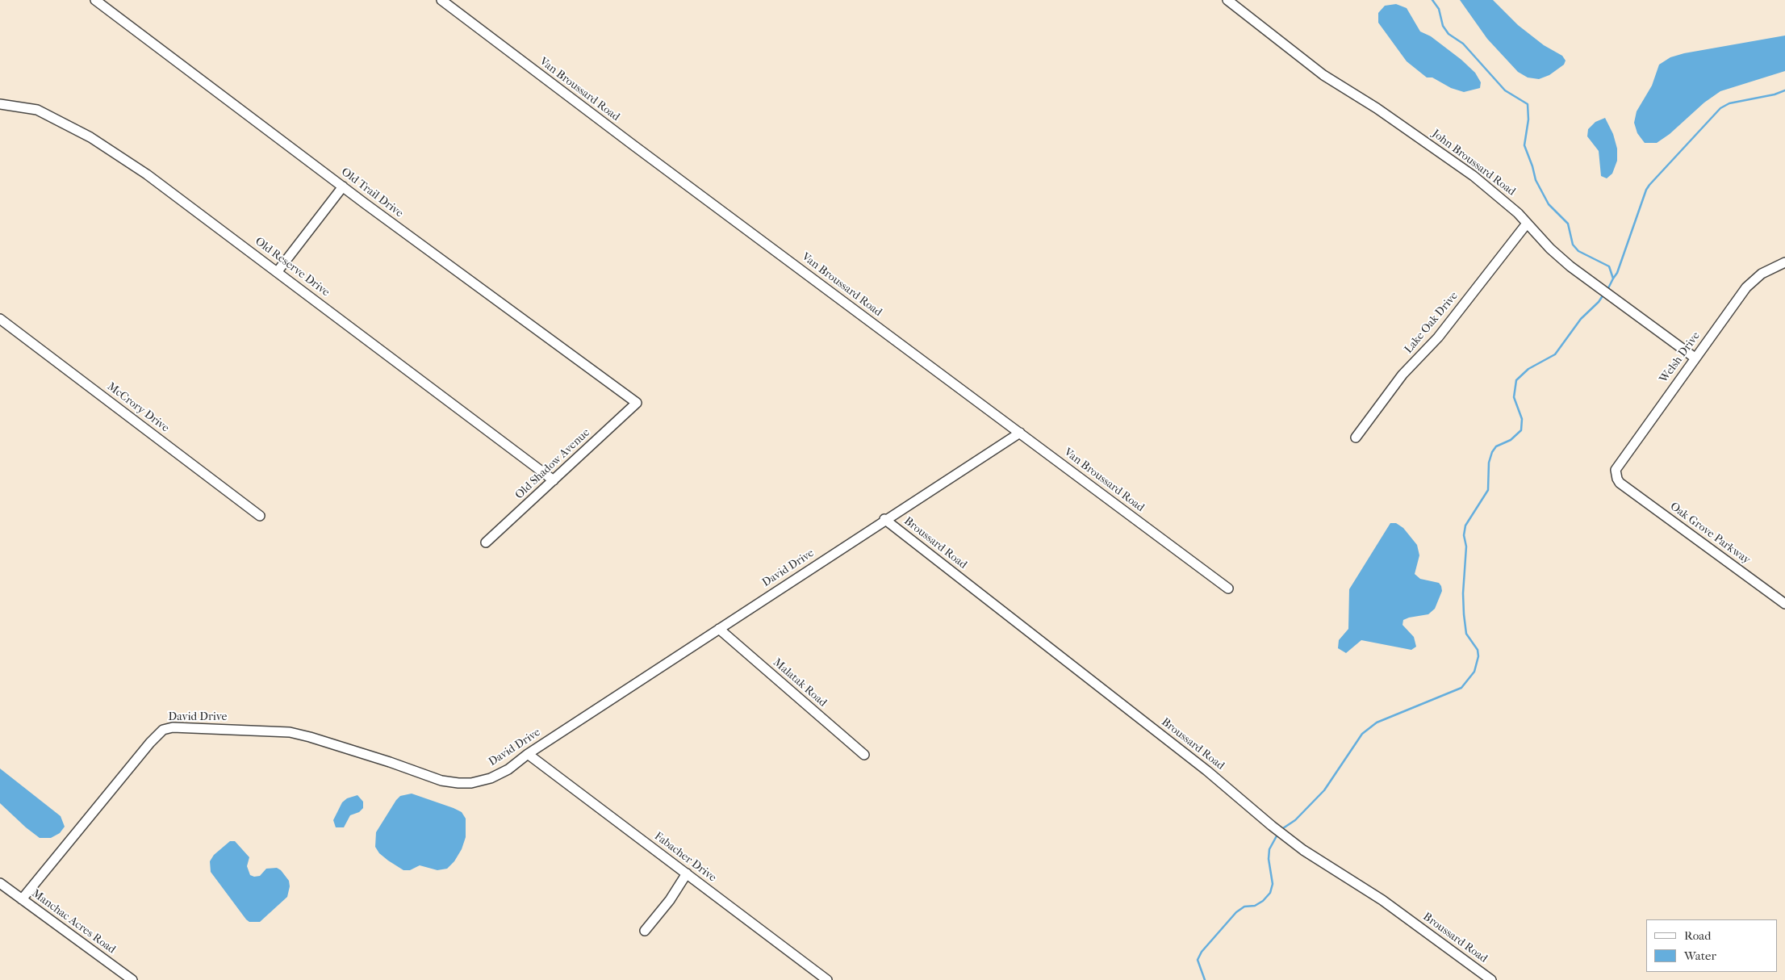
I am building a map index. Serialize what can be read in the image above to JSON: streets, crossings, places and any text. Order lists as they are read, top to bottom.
{
  "streets": {
    "street": [
      "Van Broussard Road",
      "John Broussard Road",
      "Old Trail Drive",
      "Old Reserve Drive",
      "Lake Oak Drive",
      "Welsh Drive",
      "McCrory Drive",
      "Old Shadow Avenue",
      "Oak Grove Parkway",
      "Broussard Road",
      "David Drive",
      "Malatak Road",
      "Fabacher Drive",
      "Manchac Acres Road"
    ]
  },
  "crossings": [
    ["Van Broussard Road", "David Drive"],
    ["John Broussard Road", "Lake Oak Drive"],
    ["John Broussard Road", "Welsh Drive"],
    ["Old Trail Drive", "Old Shadow Avenue"],
    ["Old Reserve Drive", "Old Shadow Avenue"],
    ["Welsh Drive", "Oak Grove Parkway"],
    ["Broussard Road", "David Drive"],
    ["David Drive", "Malatak Road"],
    ["David Drive", "Fabacher Drive"],
    ["David Drive", "Manchac Acres Road"]
  ],
  "legend": ["Road", "Water"]
}
